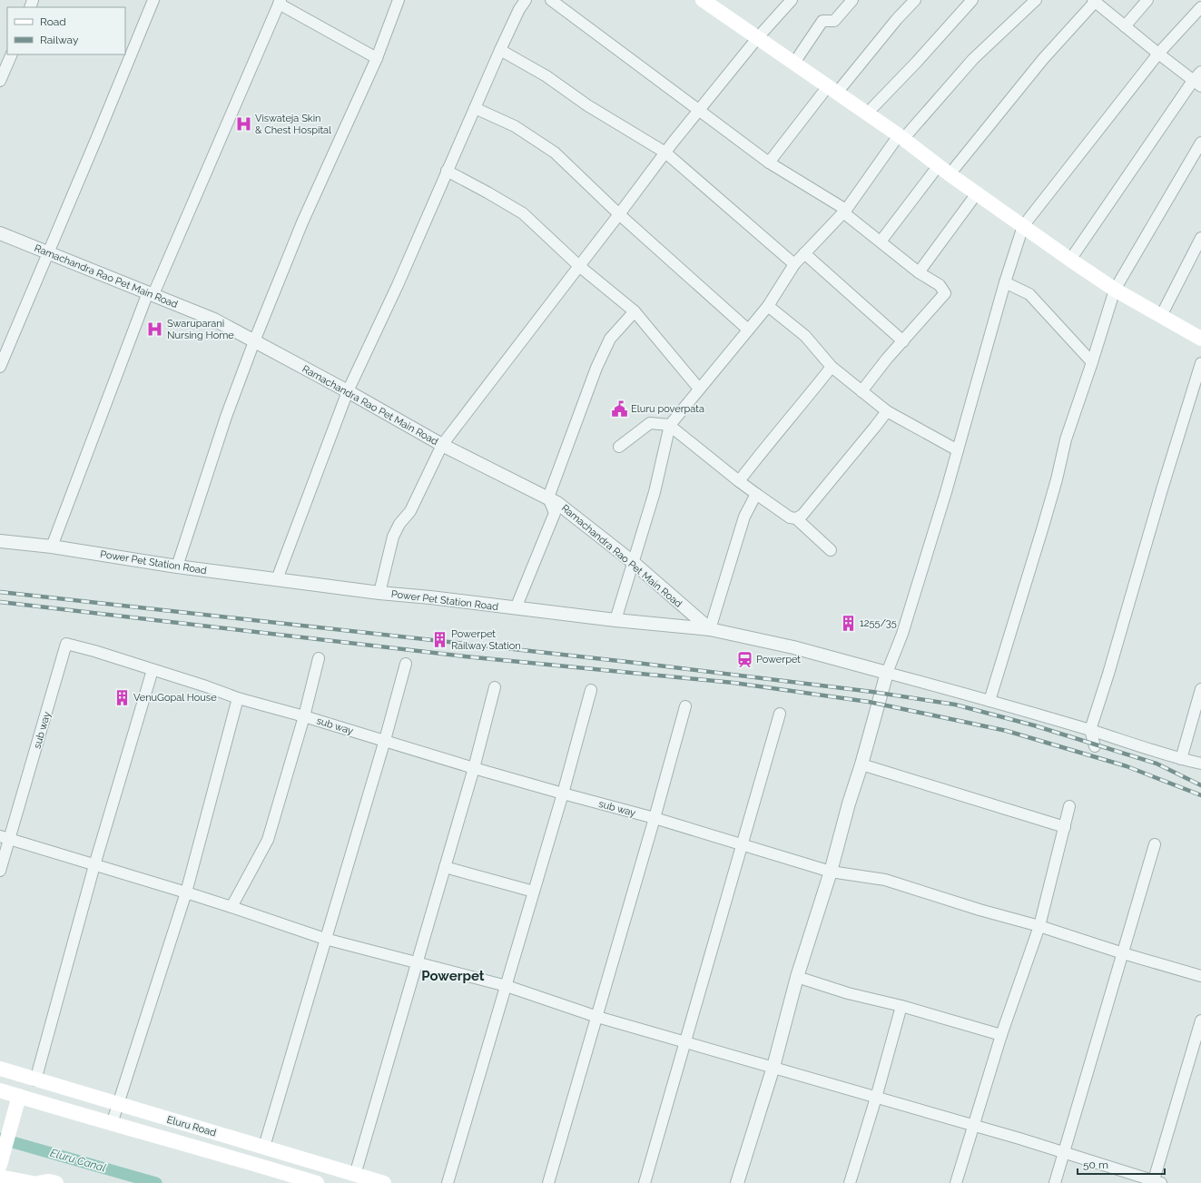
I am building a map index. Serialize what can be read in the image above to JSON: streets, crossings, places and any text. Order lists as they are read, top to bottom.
{
  "streets": {
    "main road": ["Eluru Road"],
    "street": ["Ramachandra Rao Pet Main Road", "Power Pet Station Road", "sub way"]
  },
  "crossings": [
    ["Ramachandra Rao Pet Main Road", "Power Pet Station Road"]
  ],
  "districts": ["Powerpet"],
  "water": ["Eluru Canal"],
  "places": {
    "hospital": ["Viswateja Skin & Chest Hospital", "Swaruparani Nursing Home"],
    "public building": ["Eluru poverpata"],
    "building": ["1255/35", "Powerpet Railway Station", "VenuGopal House"],
    "station": ["Powerpet"]
  },
  "legend": ["Road", "Railway"],
  "scale_bar": "50 m"
}
